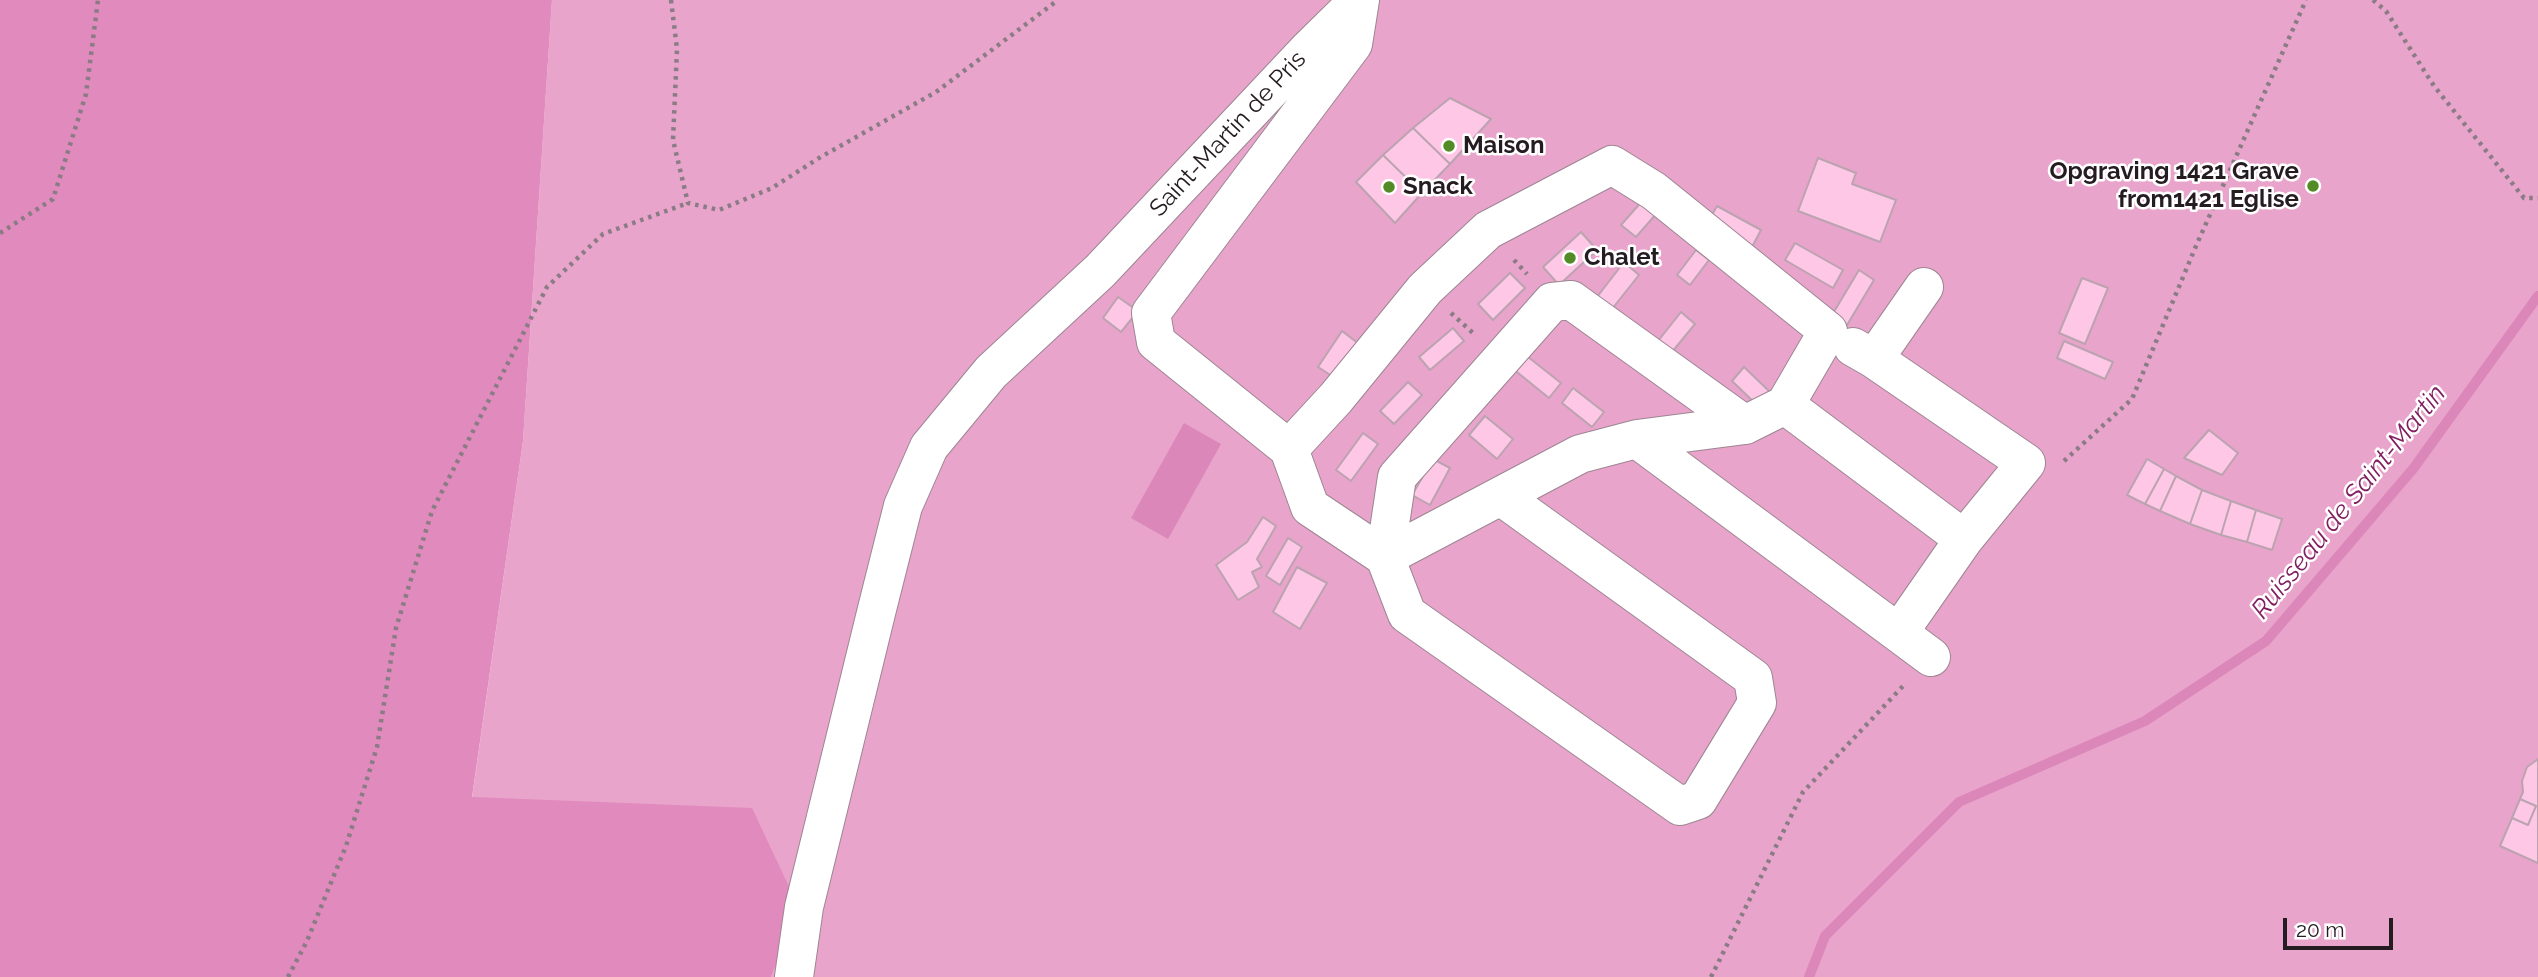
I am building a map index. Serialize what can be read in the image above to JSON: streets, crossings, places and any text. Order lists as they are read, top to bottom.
{
  "streets": {
    "street": ["Saint-Martin de Pris"]
  },
  "water": ["Ruisseau de Saint-Martin"],
  "places": [
    "Maison",
    "Opgraving 1421 Grave from1421 Eglise",
    "Snack",
    "Chalet"
  ],
  "scale_bar": "20 m"
}
